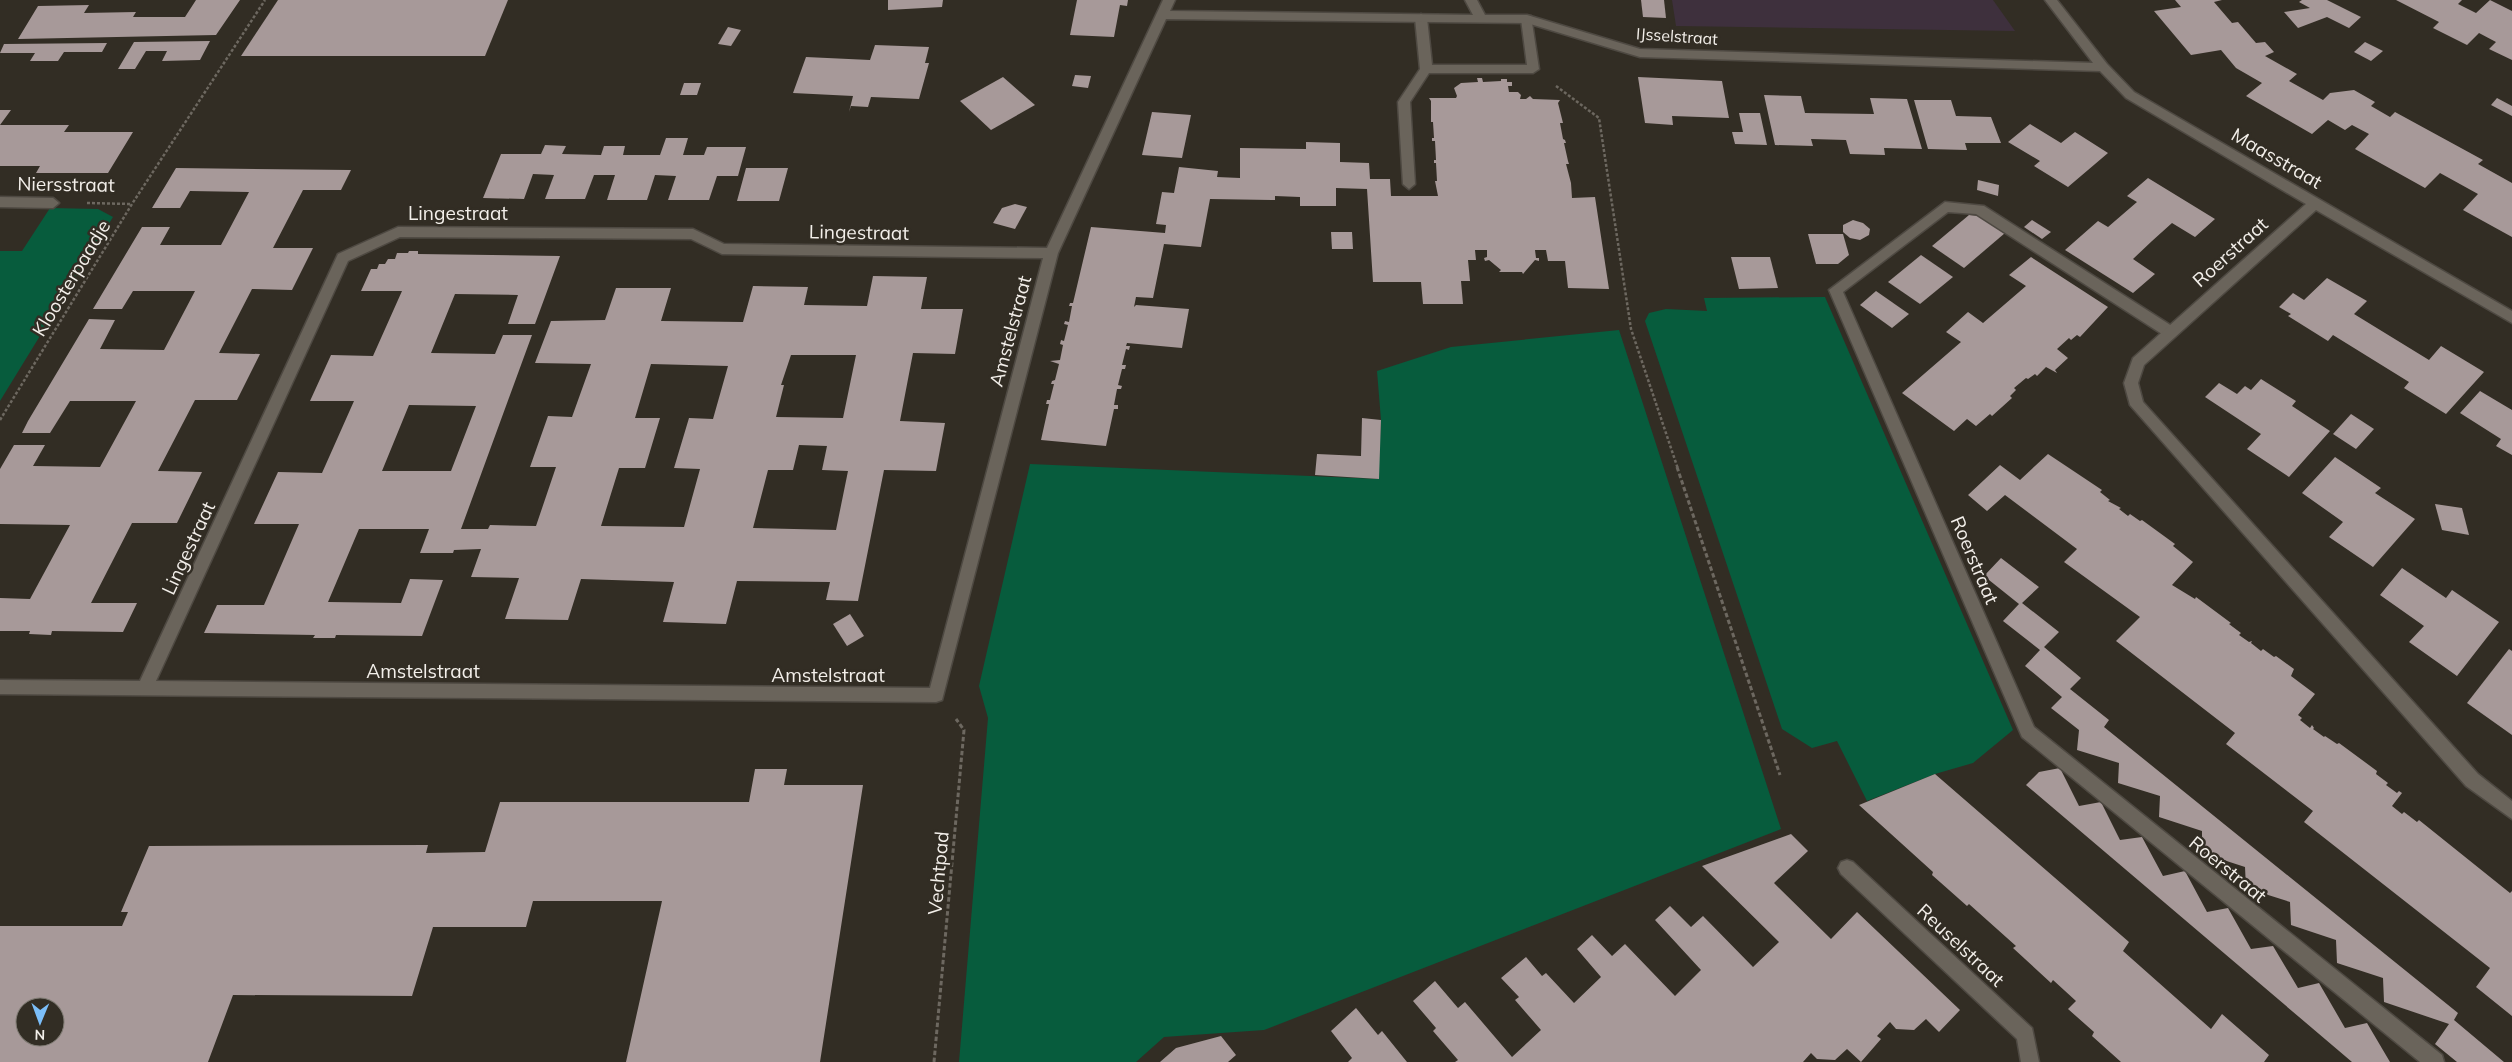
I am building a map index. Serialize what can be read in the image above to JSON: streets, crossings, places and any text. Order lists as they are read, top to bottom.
{
  "streets": {
    "street": [
      "IJsselstraat",
      "Maasstraat",
      "Niersstraat",
      "Lingestraat",
      "Roerstraat",
      "Amstelstraat",
      "Reuselstraat"
    ],
    "path": ["Kloosterpaadje", "Vechtpad"]
  },
  "crossings": [
    ["IJsselstraat", "Maasstraat"],
    ["IJsselstraat", "Amstelstraat"],
    ["Maasstraat", "Roerstraat"],
    ["Niersstraat", "Kloosterpaadje"],
    ["Lingestraat", "Amstelstraat"],
    ["Amstelstraat", "Vechtpad"]
  ],
  "north": "bottom"
}
